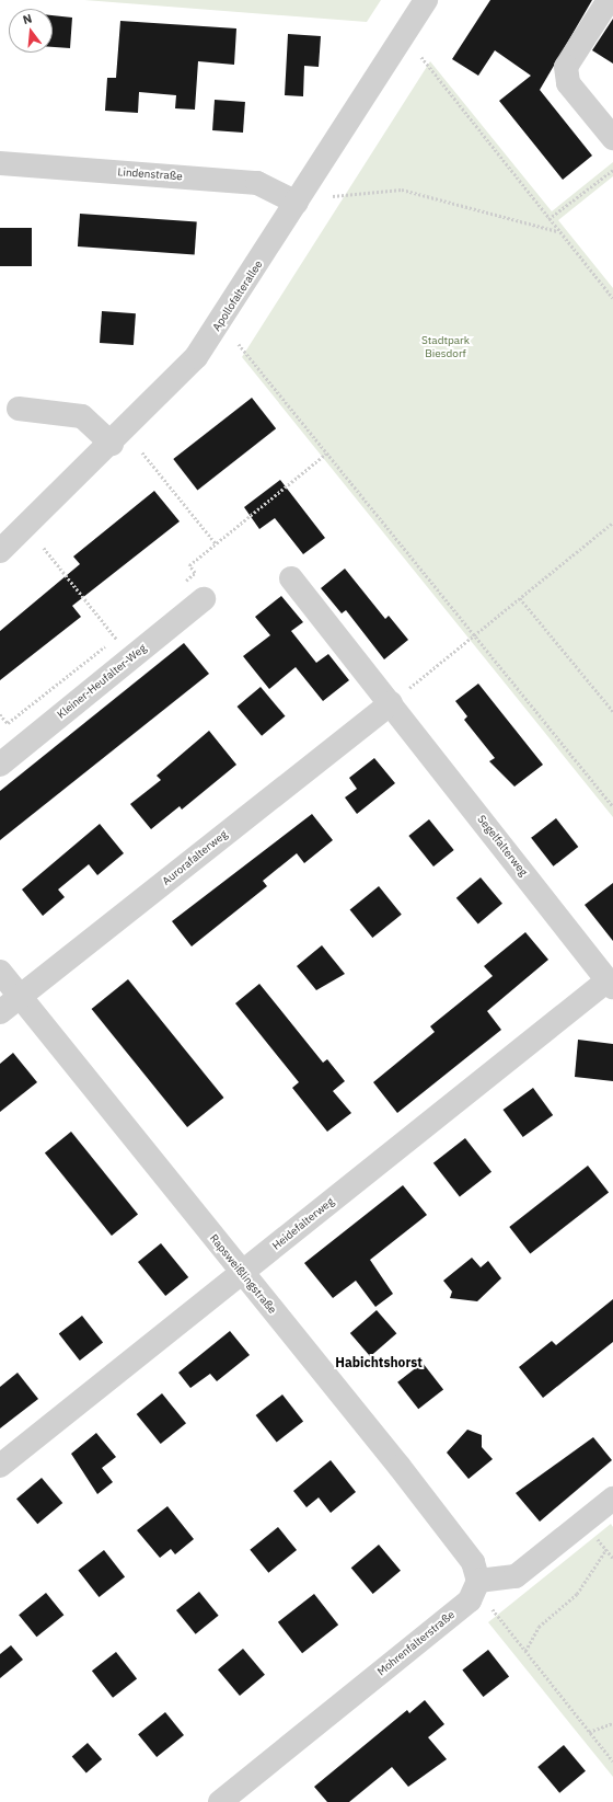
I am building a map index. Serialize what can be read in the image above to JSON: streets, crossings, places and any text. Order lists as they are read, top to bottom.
{
  "streets": {
    "street": [
      "Lindenstraße",
      "Apollofalterallee",
      "Kleiner-Heufalter-Weg",
      "Segelfalterweg",
      "Aurorafalterweg",
      "Heidefalterweg",
      "Rapsweißlingstraße",
      "Mohrenfalterstraße"
    ]
  },
  "crossings": [
    ["Lindenstraße", "Apollofalterallee"],
    ["Segelfalterweg", "Aurorafalterweg"],
    ["Segelfalterweg", "Heidefalterweg"],
    ["Aurorafalterweg", "Rapsweißlingstraße"],
    ["Heidefalterweg", "Rapsweißlingstraße"],
    ["Rapsweißlingstraße", "Mohrenfalterstraße"]
  ],
  "districts": ["Habichtshorst"],
  "parks": ["Stadtpark Biesdorf"],
  "north": "top"
}
